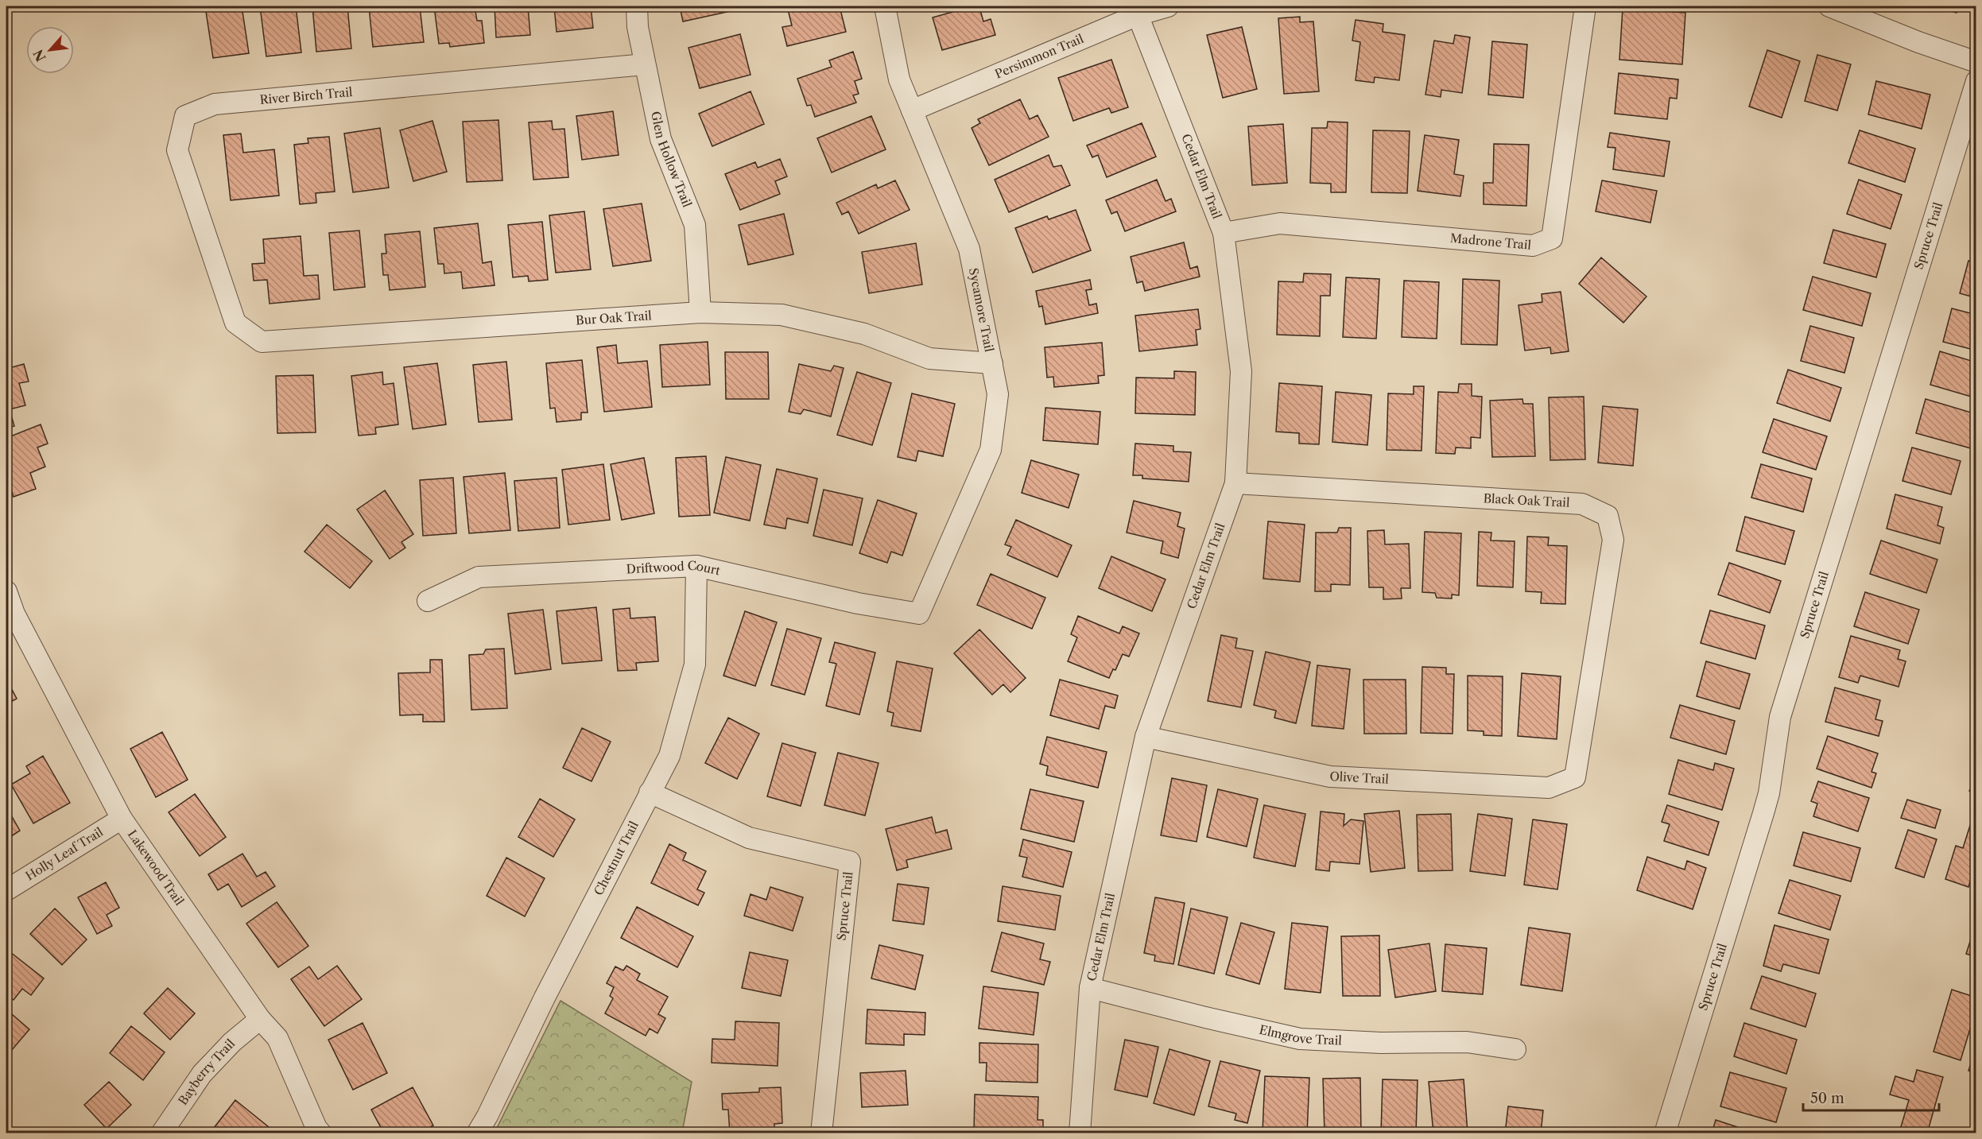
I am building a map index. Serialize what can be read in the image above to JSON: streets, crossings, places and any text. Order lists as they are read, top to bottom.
{
  "streets": {
    "street": [
      "Persimmon Trail",
      "River Birch Trail",
      "Glen Hollow Trail",
      "Cedar Elm Trail",
      "Spruce Trail",
      "Madrone Trail",
      "Sycamore Trail",
      "Bur Oak Trail",
      "Black Oak Trail",
      "Driftwood Court",
      "Olive Trail",
      "Holly Leaf Trail",
      "Chestnut Trail",
      "Lakewood Trail",
      "Elmgrove Trail",
      "Bayberry Trail"
    ]
  },
  "crossings": [
    ["Persimmon Trail", "Cedar Elm Trail"],
    ["Persimmon Trail", "Sycamore Trail"],
    ["River Birch Trail", "Glen Hollow Trail"],
    ["River Birch Trail", "Bur Oak Trail"],
    ["Glen Hollow Trail", "Bur Oak Trail"],
    ["Cedar Elm Trail", "Madrone Trail"],
    ["Cedar Elm Trail", "Black Oak Trail"],
    ["Cedar Elm Trail", "Olive Trail"],
    ["Cedar Elm Trail", "Elmgrove Trail"],
    ["Spruce Trail", "Chestnut Trail"],
    ["Sycamore Trail", "Bur Oak Trail"],
    ["Sycamore Trail", "Driftwood Court"],
    ["Black Oak Trail", "Olive Trail"],
    ["Driftwood Court", "Chestnut Trail"],
    ["Holly Leaf Trail", "Lakewood Trail"],
    ["Lakewood Trail", "Bayberry Trail"]
  ],
  "scale_bar": "50 m",
  "north": "bottom left"
}
